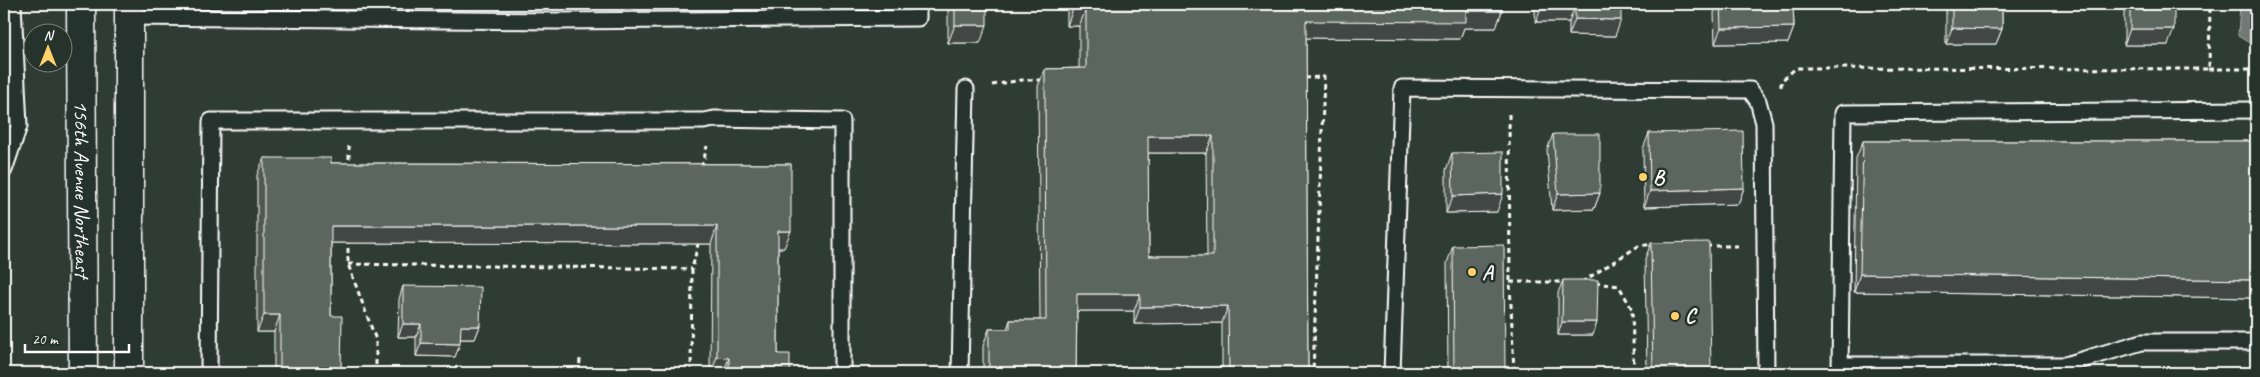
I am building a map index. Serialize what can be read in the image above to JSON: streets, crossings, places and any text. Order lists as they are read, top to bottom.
{
  "streets": {
    "main road": ["156th Avenue Northeast"]
  },
  "places": ["B", "A", "C"],
  "scale_bar": "20 m",
  "north": "top"
}
